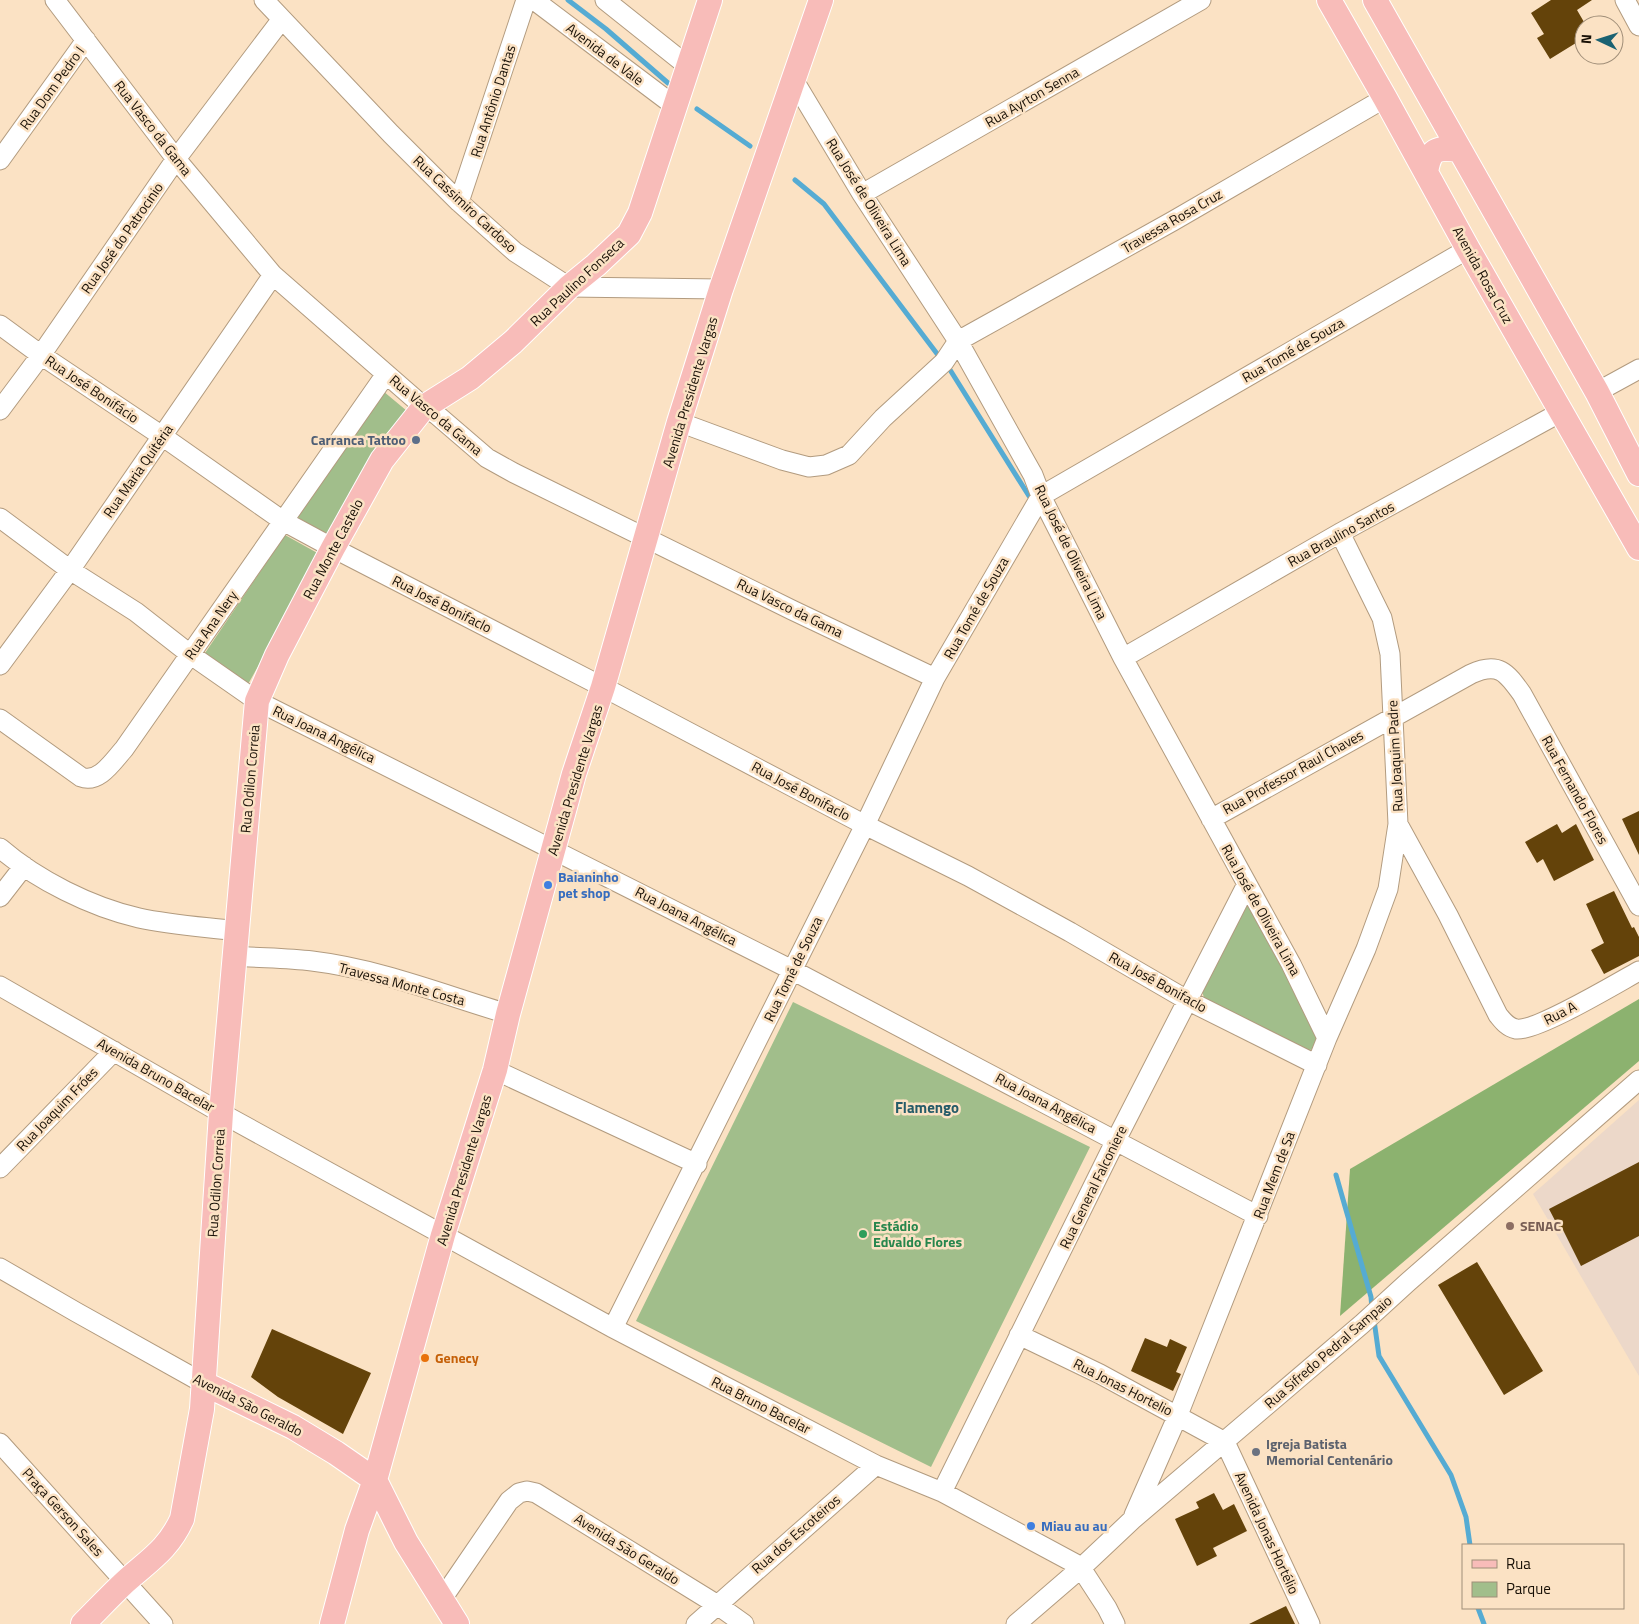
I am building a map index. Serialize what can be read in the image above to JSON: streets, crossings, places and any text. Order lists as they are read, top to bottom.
{
  "streets": {
    "main road": [
      "Avenida Rosa Cruz",
      "Rua Paulino Fonseca",
      "Avenida Presidente Vargas",
      "Rua Monte Castelo",
      "Rua Odilon Correia",
      "Avenida São Geraldo"
    ],
    "street": [
      "Avenida de Vale",
      "Rua Dom Pedro I",
      "Rua Ayrton Senna",
      "Rua Antônio Dantas",
      "Rua Vasco da Gama",
      "Rua José de Oliveira Lima",
      "Rua Cassimiro Cardoso",
      "Travessa Rosa Cruz",
      "Rua José do Patrocinio",
      "Rua Tomé de Souza",
      "Rua José Bonifácio",
      "Rua Maria Quitéria",
      "Rua Braulino Santos",
      "Rua José Bonifaclo",
      "Rua Ana Nery",
      "Rua Joana Angélica",
      "Rua Joaquim Padre",
      "Rua Professor Raul Chaves",
      "Rua Fernando Flores",
      "Travessa Monte Costa",
      "Rua A",
      "Avenida Bruno Bacelar",
      "Rua Joaquim Fróes",
      "Rua Mem de Sa",
      "Rua General Falconiere",
      "Rua Sifredo Pedral Sampaio",
      "Rua Jonas Hortelio",
      "Rua Bruno Bacelar",
      "Praça Gerson Sales",
      "Avenida Jonas Hortélio",
      "Rua dos Escoteiros"
    ]
  },
  "crossings": [
    ["Avenida de Vale", "Rua Paulino Fonseca"],
    ["Rua Dom Pedro I", "Rua Vasco da Gama"],
    ["Rua Ayrton Senna", "Rua José de Oliveira Lima"],
    ["Rua Antônio Dantas", "Rua Cassimiro Cardoso"],
    ["Rua Vasco da Gama", "Rua José do Patrocinio"],
    ["Rua Vasco da Gama", "Rua Paulino Fonseca"],
    ["Rua Vasco da Gama", "Rua Tomé de Souza"],
    ["Rua Vasco da Gama", "Avenida Presidente Vargas"],
    ["Rua Vasco da Gama", "Rua Maria Quitéria"],
    ["Rua Vasco da Gama", "Rua Monte Castelo"],
    ["Rua Vasco da Gama", "Rua Ana Nery"],
    ["Rua José de Oliveira Lima", "Travessa Rosa Cruz"],
    ["Rua José de Oliveira Lima", "Rua Tomé de Souza"],
    ["Rua José de Oliveira Lima", "Avenida Presidente Vargas"],
    ["Rua José de Oliveira Lima", "Rua Braulino Santos"],
    ["Rua José de Oliveira Lima", "Rua Professor Raul Chaves"],
    ["Rua José de Oliveira Lima", "Rua Mem de Sa"],
    ["Rua José de Oliveira Lima", "Rua General Falconiere"],
    ["Rua Cassimiro Cardoso", "Rua José do Patrocinio"],
    ["Rua Cassimiro Cardoso", "Rua Paulino Fonseca"],
    ["Travessa Rosa Cruz", "Avenida Rosa Cruz"],
    ["Rua José do Patrocinio", "Rua José Bonifácio"],
    ["Avenida Rosa Cruz", "Rua Tomé de Souza"],
    ["Avenida Rosa Cruz", "Rua Braulino Santos"],
    ["Rua Paulino Fonseca", "Rua Monte Castelo"],
    ["Rua Tomé de Souza", "Rua José Bonifaclo"],
    ["Rua Tomé de Souza", "Rua Joana Angélica"],
    ["Rua Tomé de Souza", "Rua Bruno Bacelar"],
    ["Rua José Bonifácio", "Rua Maria Quitéria"],
    ["Rua José Bonifácio", "Rua José Bonifaclo"],
    ["Rua José Bonifácio", "Rua Ana Nery"],
    ["Avenida Presidente Vargas", "Rua José Bonifaclo"],
    ["Avenida Presidente Vargas", "Rua Joana Angélica"],
    ["Avenida Presidente Vargas", "Travessa Monte Costa"],
    ["Avenida Presidente Vargas", "Avenida Bruno Bacelar"],
    ["Avenida Presidente Vargas", "Avenida São Geraldo"],
    ["Avenida Presidente Vargas", "Rua Bruno Bacelar"],
    ["Rua Maria Quitéria", "Rua Joana Angélica"],
    ["Rua Braulino Santos", "Rua Joaquim Padre"],
    ["Rua Monte Castelo", "Rua José Bonifaclo"],
    ["Rua Monte Castelo", "Rua Joana Angélica"],
    ["Rua Monte Castelo", "Rua Odilon Correia"],
    ["Rua José Bonifaclo", "Rua Ana Nery"],
    ["Rua José Bonifaclo", "Rua Mem de Sa"],
    ["Rua José Bonifaclo", "Rua General Falconiere"],
    ["Rua Ana Nery", "Rua Joana Angélica"],
    ["Rua Joana Angélica", "Rua Odilon Correia"],
    ["Rua Joana Angélica", "Rua Mem de Sa"],
    ["Rua Joana Angélica", "Rua General Falconiere"],
    ["Rua Joaquim Padre", "Rua Professor Raul Chaves"],
    ["Rua Joaquim Padre", "Rua A"],
    ["Rua Joaquim Padre", "Rua Mem de Sa"],
    ["Rua Professor Raul Chaves", "Rua Fernando Flores"],
    ["Rua Odilon Correia", "Travessa Monte Costa"],
    ["Rua Odilon Correia", "Avenida Bruno Bacelar"],
    ["Rua Odilon Correia", "Avenida São Geraldo"],
    ["Rua Odilon Correia", "Praça Gerson Sales"],
    ["Avenida Bruno Bacelar", "Rua Joaquim Fróes"],
    ["Avenida Bruno Bacelar", "Rua Bruno Bacelar"],
    ["Rua Mem de Sa", "Rua Sifredo Pedral Sampaio"],
    ["Rua Mem de Sa", "Rua Jonas Hortelio"],
    ["Rua General Falconiere", "Rua Jonas Hortelio"],
    ["Rua General Falconiere", "Rua Bruno Bacelar"],
    ["Rua Sifredo Pedral Sampaio", "Rua Jonas Hortelio"],
    ["Rua Sifredo Pedral Sampaio", "Rua Bruno Bacelar"],
    ["Rua Sifredo Pedral Sampaio", "Avenida Jonas Hortélio"],
    ["Rua Jonas Hortelio", "Avenida Jonas Hortélio"],
    ["Avenida São Geraldo", "Rua dos Escoteiros"],
    ["Rua Bruno Bacelar", "Rua dos Escoteiros"]
  ],
  "districts": ["Flamengo"],
  "places": [
    "Carranca Tattoo",
    "Baianinho pet shop",
    "SENAC",
    "Estádio Edvaldo Flores",
    "Genecy",
    "Igreja Batista Memorial Centenário",
    "Miau au au"
  ],
  "legend": ["Rua", "Parque"],
  "north": "left"
}
